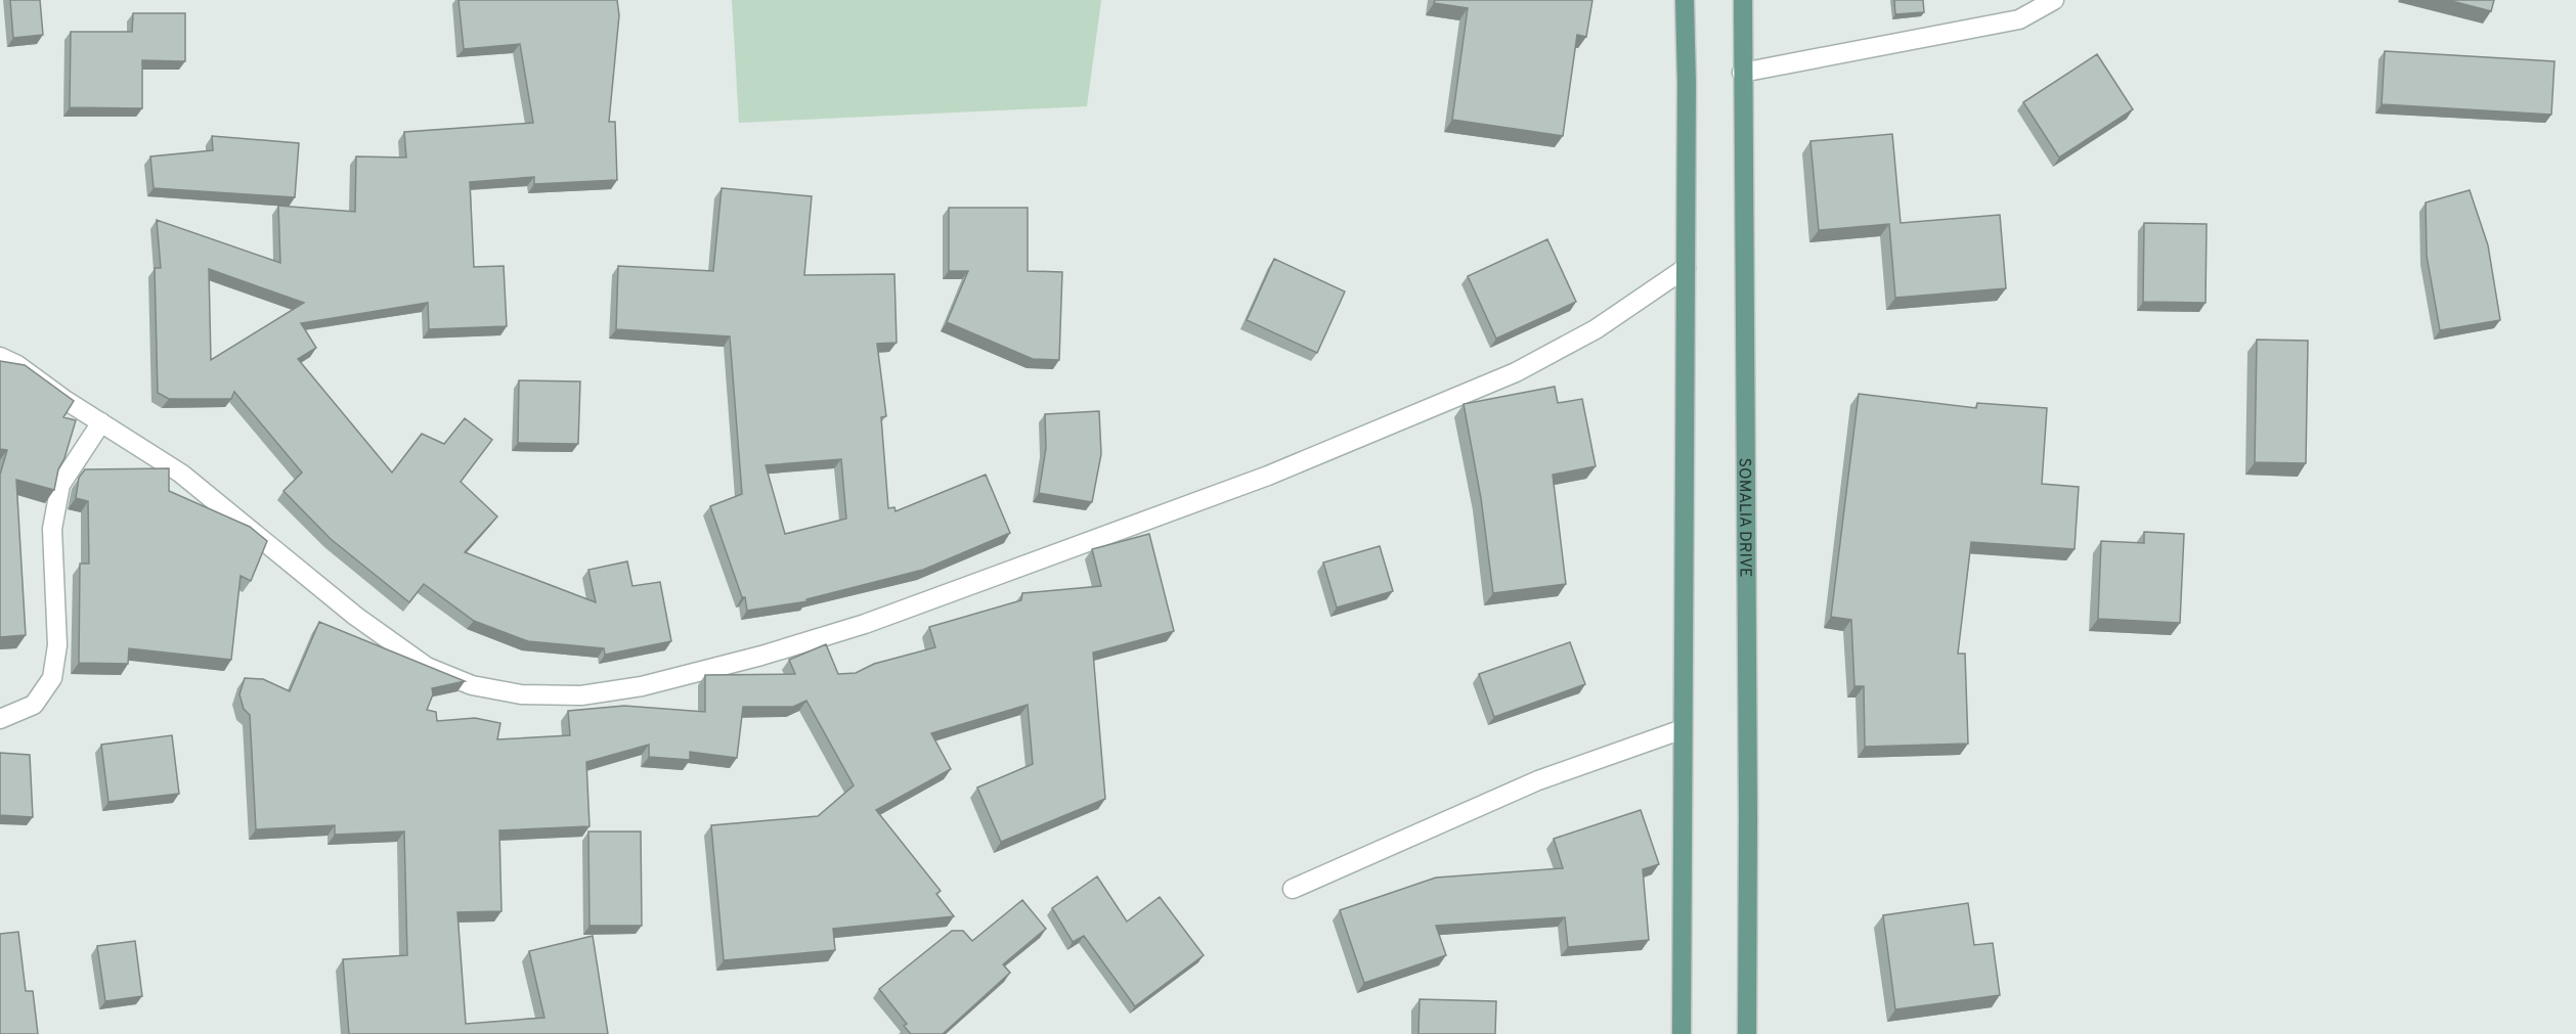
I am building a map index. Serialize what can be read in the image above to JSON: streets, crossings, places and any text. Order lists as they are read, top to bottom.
{
  "streets": {
    "main road": ["SOMALIA DRIVE"]
  }
}
